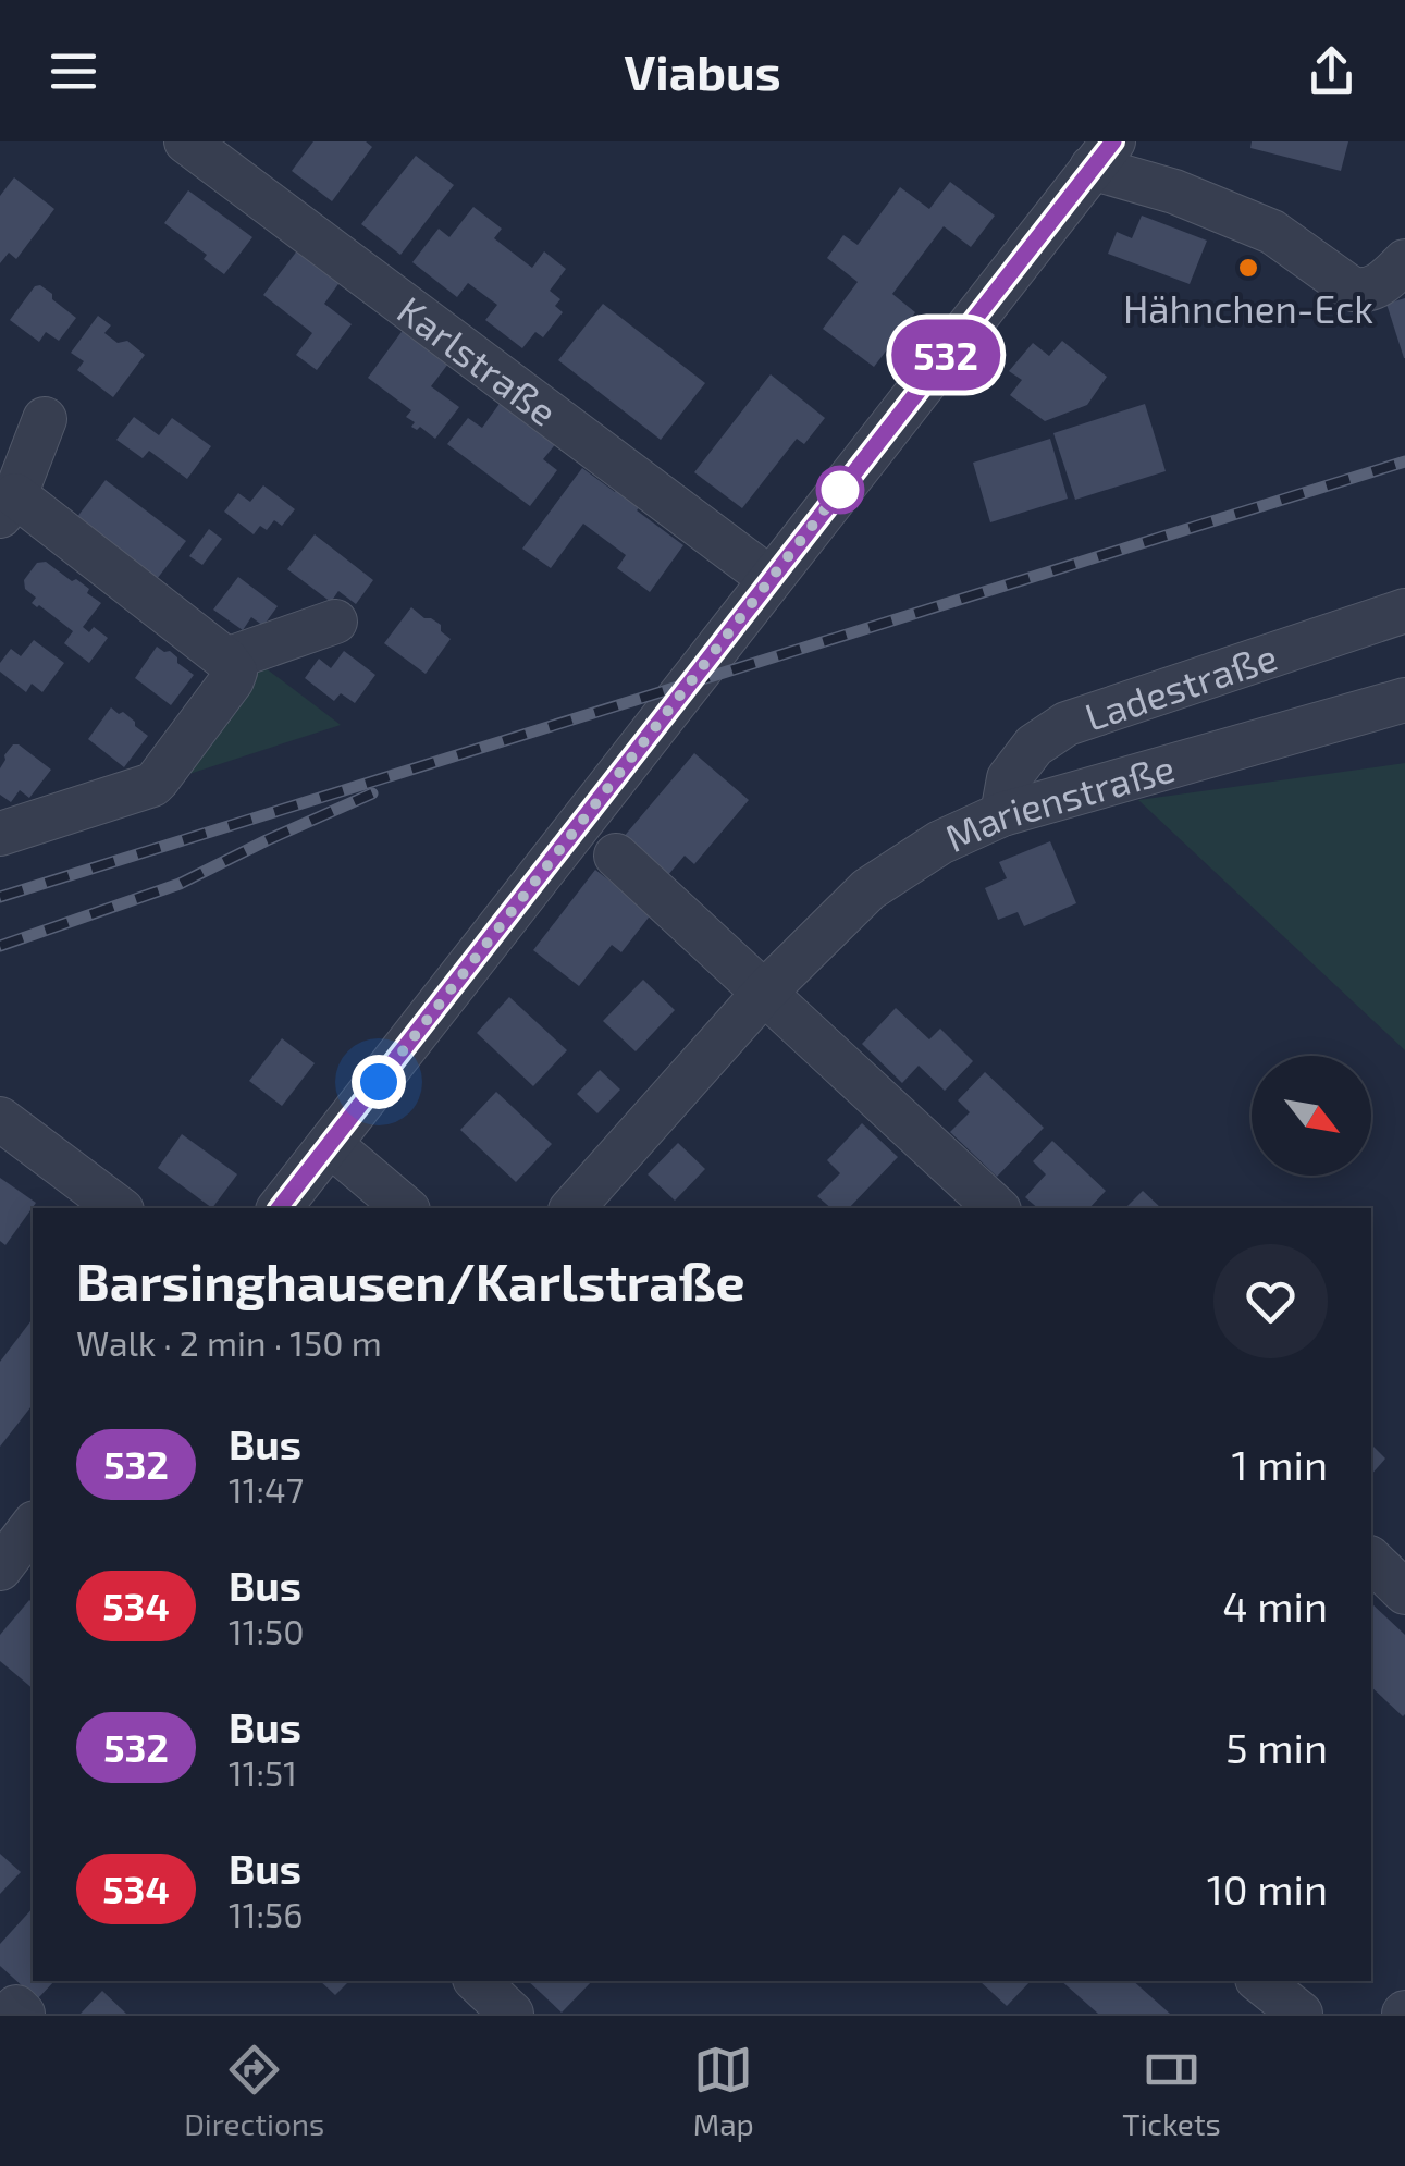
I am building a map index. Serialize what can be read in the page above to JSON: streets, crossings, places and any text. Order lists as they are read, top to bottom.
{
  "streets": {
    "street": ["Karlstraße", "Ladestraße", "Marienstraße"]
  },
  "crossings": [
    ["Ladestraße", "Marienstraße"]
  ],
  "places": ["Hähnchen-Eck"],
  "lines": ["bus line 532"],
  "north": "bottom right",
  "page": {
    "header": "Viabus",
    "on_map": "532",
    "heading": ["Barsinghausen/Karlstraße", "Walk · 2 min · 150 m"],
    "list": [
      {
        "mark": "532",
        "name": "Bus",
        "note": "11:47",
        "value": "1 min"
      },
      {
        "mark": "534",
        "name": "Bus",
        "note": "11:50",
        "value": "4 min"
      },
      {
        "mark": "532",
        "name": "Bus",
        "note": "11:51",
        "value": "5 min"
      },
      {
        "mark": "534",
        "name": "Bus",
        "note": "11:56",
        "value": "10 min"
      }
    ],
    "tabs": ["Directions", "Map", "Tickets"]
  }
}
